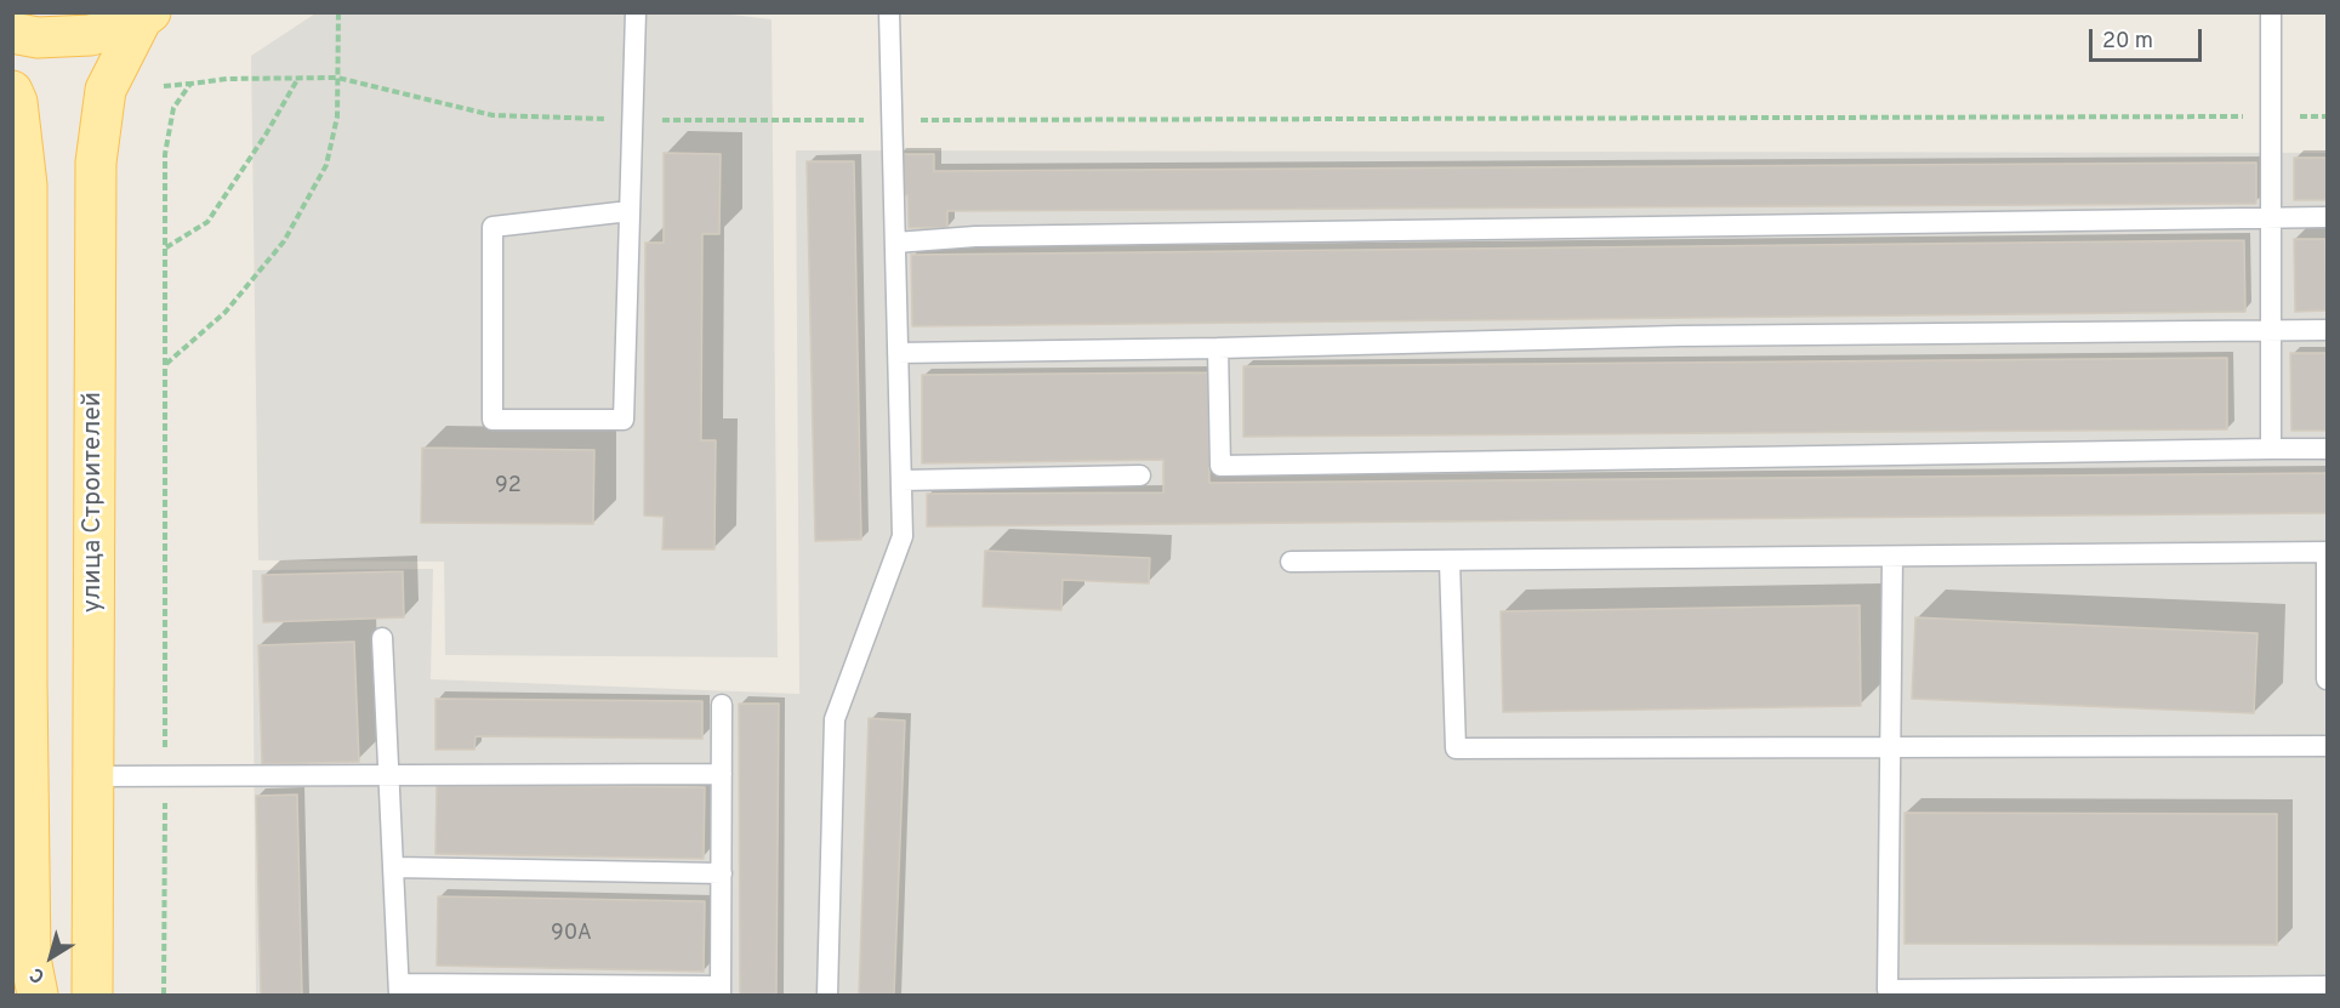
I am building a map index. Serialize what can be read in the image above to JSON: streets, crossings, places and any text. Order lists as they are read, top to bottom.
{
  "streets": {
    "main road": ["улица Строителей"]
  },
  "house_numbers": ["92", "90А"],
  "scale_bar": "20 m",
  "north": "bottom left"
}
